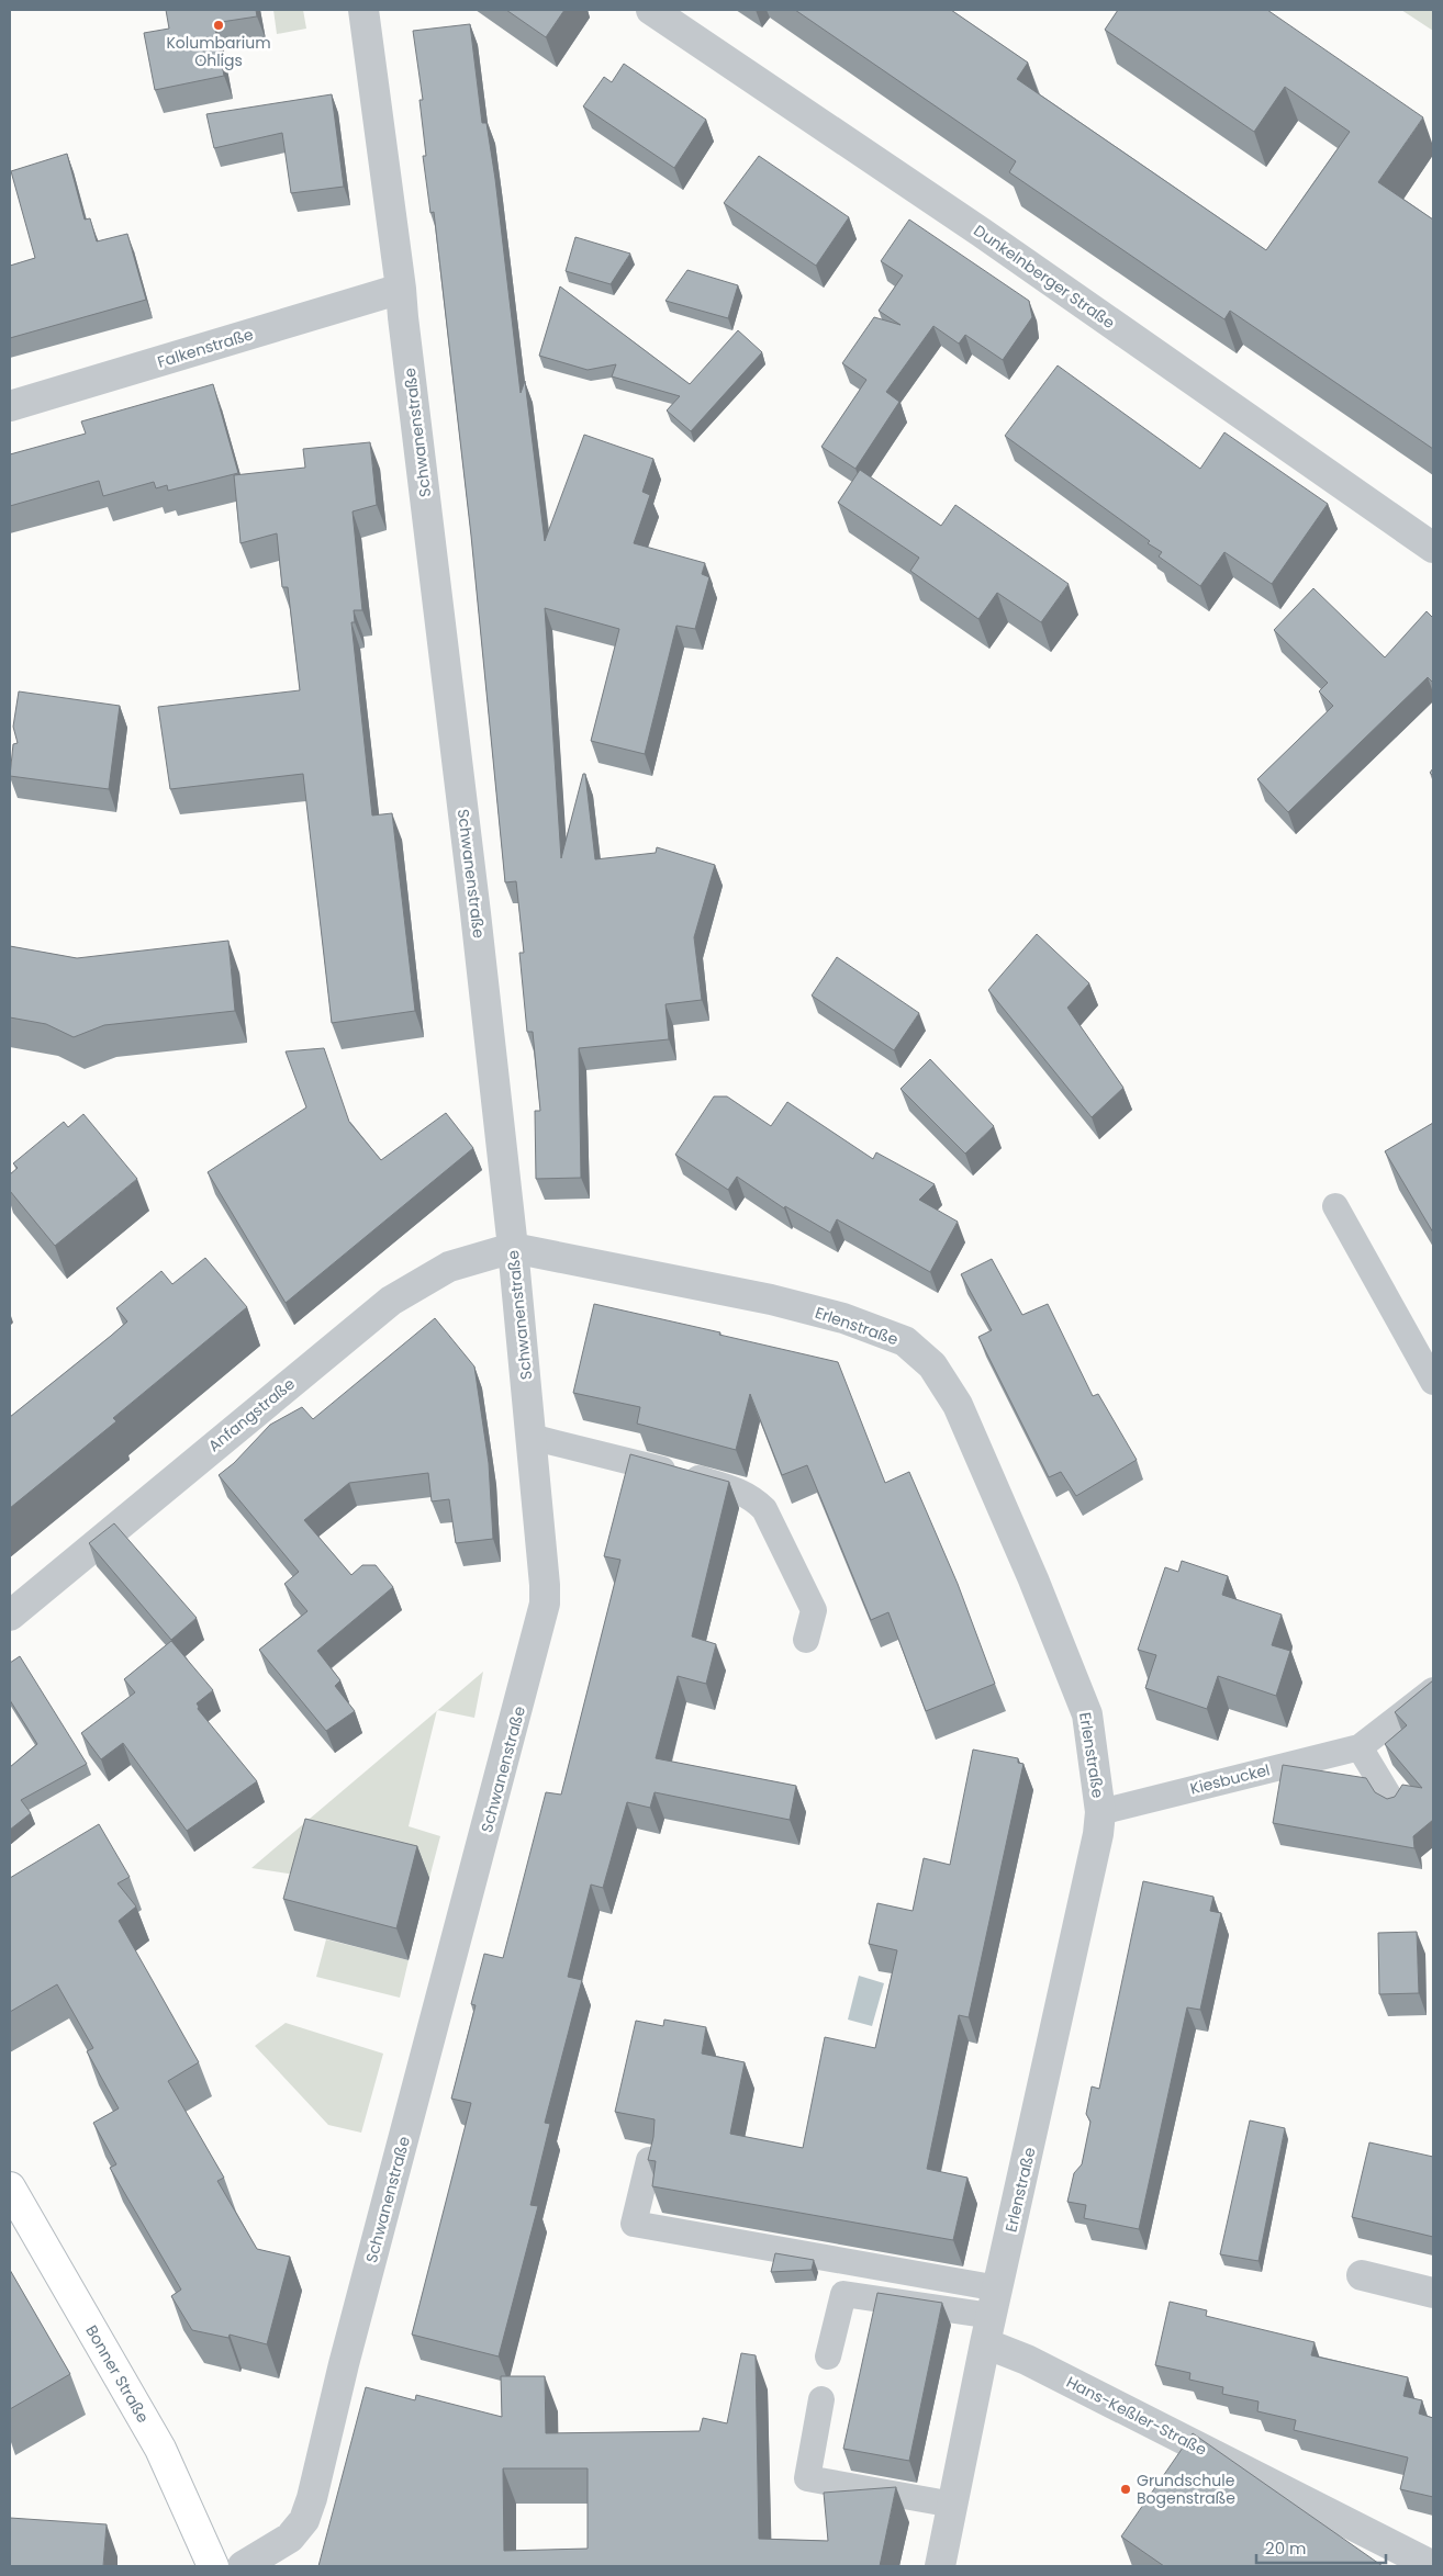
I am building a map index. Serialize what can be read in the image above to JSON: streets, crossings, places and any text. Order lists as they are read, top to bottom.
{
  "streets": {
    "main road": ["Bonner Straße"],
    "street": [
      "Dunkelnberger Straße",
      "Falkenstraße",
      "Schwanenstraße",
      "Erlenstraße",
      "Anfangstraße",
      "Hans-Keßler-Straße"
    ],
    "lane": ["Kiesbuckel"]
  },
  "crossings": [
    ["Falkenstraße", "Schwanenstraße"],
    ["Schwanenstraße", "Erlenstraße"],
    ["Schwanenstraße", "Anfangstraße"],
    ["Erlenstraße", "Anfangstraße"],
    ["Erlenstraße", "Kiesbuckel"],
    ["Erlenstraße", "Hans-Keßler-Straße"]
  ],
  "places": ["Kolumbarium Ohligs", "Grundschule Bogenstraße"],
  "scale_bar": "20 m"
}
